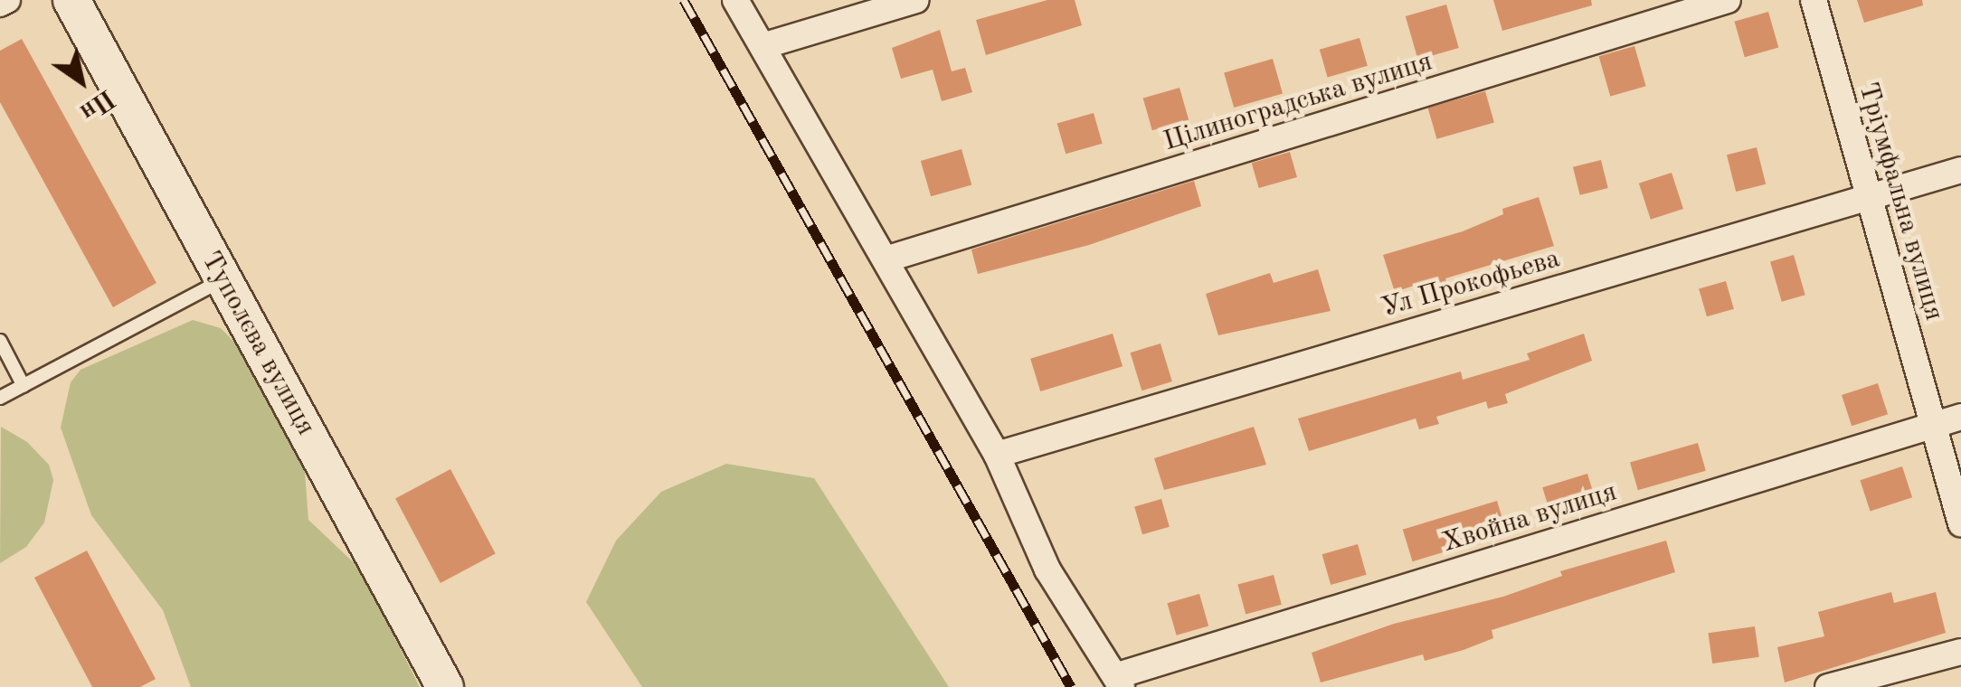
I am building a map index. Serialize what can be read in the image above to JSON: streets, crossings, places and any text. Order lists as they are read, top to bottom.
{
  "streets": {
    "main road": ["Туполєва вулиця"],
    "street": [
      "Цілиноградська вулиця",
      "Тріумфальна вулиця",
      "Ул Прокофьева",
      "Хвойна вулиця"
    ]
  },
  "crossings": [
    ["Тріумфальна вулиця", "Ул Прокофьева"],
    ["Тріумфальна вулиця", "Хвойна вулиця"]
  ],
  "north": "bottom right"
}
